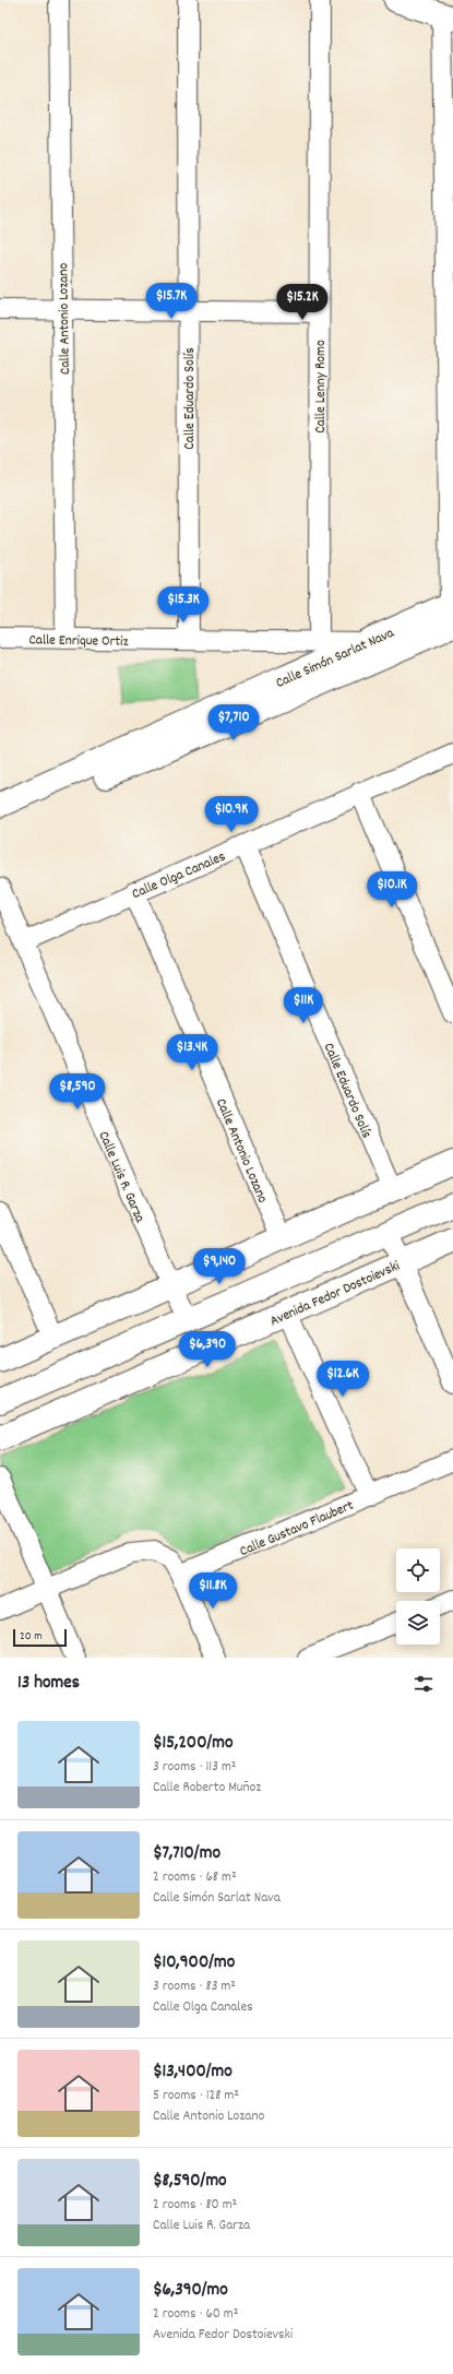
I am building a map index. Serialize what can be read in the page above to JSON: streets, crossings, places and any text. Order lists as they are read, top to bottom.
{
  "streets": {
    "main road": ["Calle Simón Sarlat Nava", "Avenida Fedor Dostoievski"],
    "street": [
      "Calle Antonio Lozano",
      "Calle Lenny Romo",
      "Calle Eduardo Solís",
      "Calle Enrique Ortiz",
      "Calle Olga Canales",
      "Calle Luis R. Garza",
      "Calle Gustavo Flaubert"
    ]
  },
  "crossings": [
    ["Calle Antonio Lozano", "Calle Enrique Ortiz"],
    ["Calle Antonio Lozano", "Calle Olga Canales"],
    ["Calle Lenny Romo", "Calle Enrique Ortiz"],
    ["Calle Eduardo Solís", "Calle Enrique Ortiz"],
    ["Calle Eduardo Solís", "Calle Olga Canales"],
    ["Calle Enrique Ortiz", "Calle Simón Sarlat Nava"],
    ["Calle Olga Canales", "Calle Luis R. Garza"]
  ],
  "scale_bar": "20 m",
  "page": {
    "price": [
      "$15.7K",
      "$15.2K",
      "$15.3K",
      "$7,710",
      "$10.9K",
      "$10.1K",
      "$11K",
      "$13.4K",
      "$8,590",
      "$9,140",
      "$6,390",
      "$12.6K",
      "$11.8K"
    ],
    "scale": "20 m",
    "heading": "13 homes",
    "list": [
      {
        "name": "$15,200/mo",
        "note": "3 rooms · 113 m² · Calle Roberto Muñoz"
      },
      {
        "name": "$7,710/mo",
        "note": "2 rooms · 68 m² · Calle Simón Sarlat Nava"
      },
      {
        "name": "$10,900/mo",
        "note": "3 rooms · 83 m² · Calle Olga Canales"
      },
      {
        "name": "$13,400/mo",
        "note": "5 rooms · 128 m² · Calle Antonio Lozano"
      },
      {
        "name": "$8,590/mo",
        "note": "2 rooms · 80 m² · Calle Luis R. Garza"
      },
      {
        "name": "$6,390/mo",
        "note": "2 rooms · 60 m² · Avenida Fedor Dostoievski"
      }
    ]
  }
}
